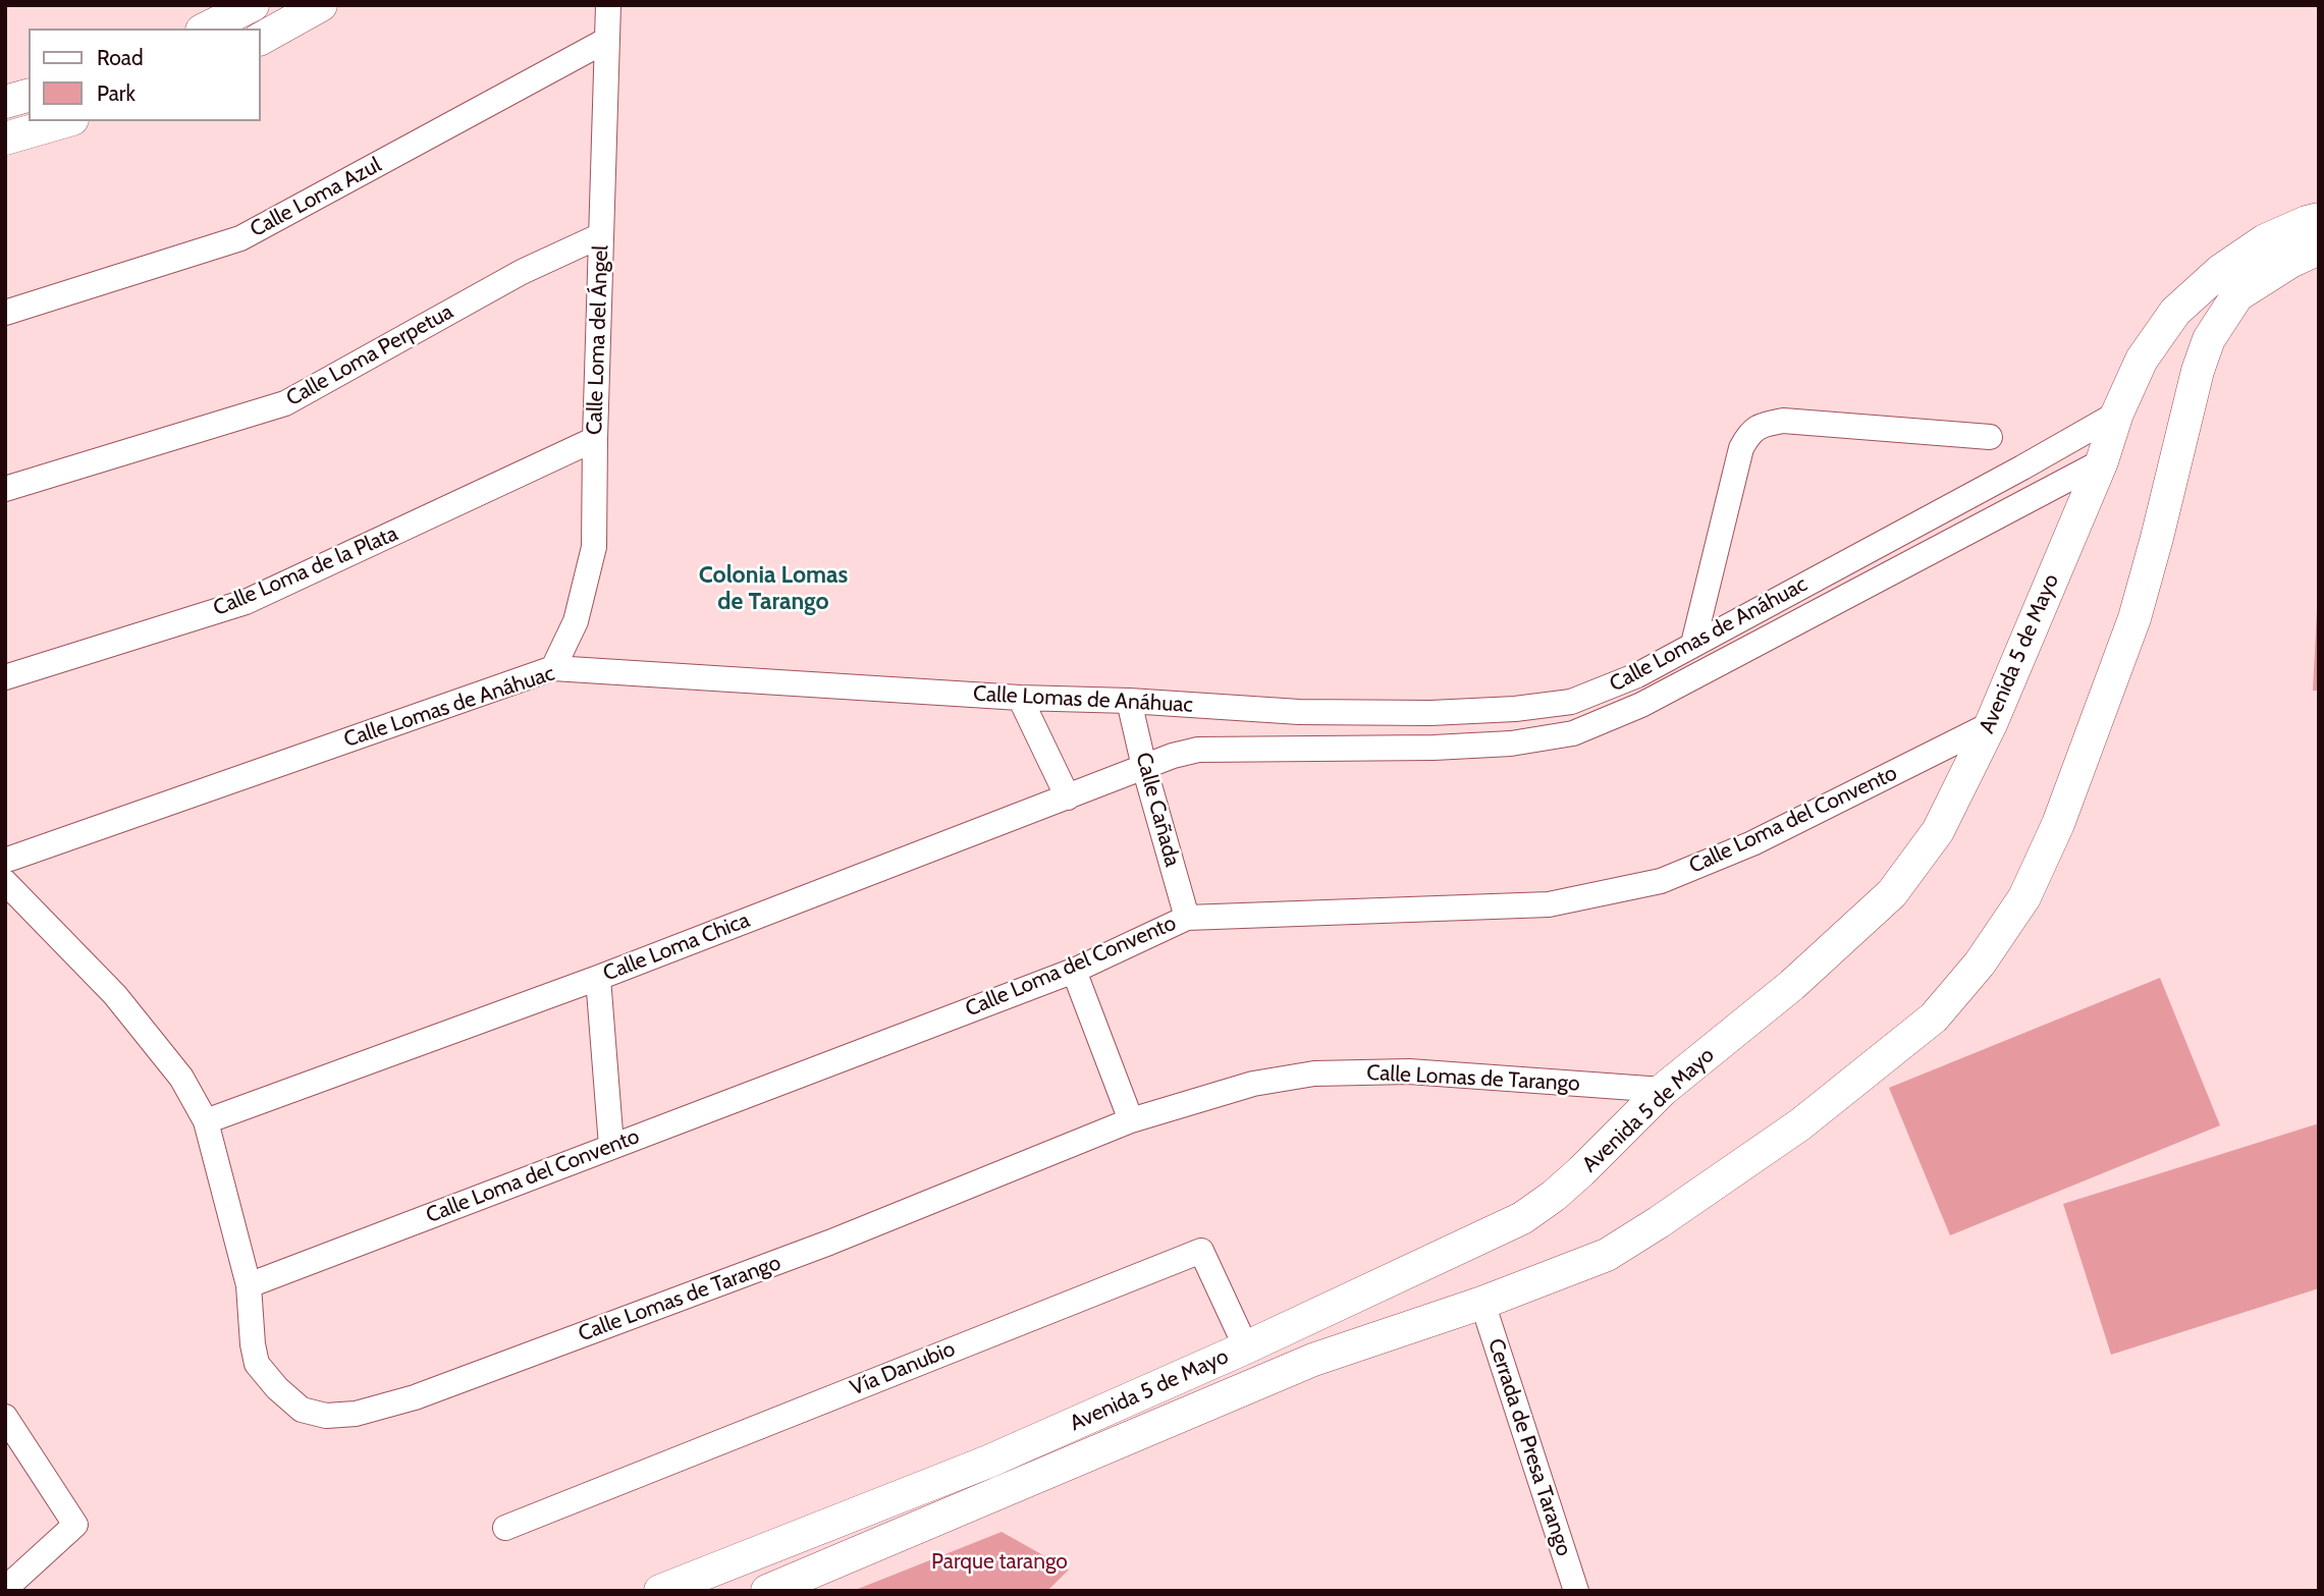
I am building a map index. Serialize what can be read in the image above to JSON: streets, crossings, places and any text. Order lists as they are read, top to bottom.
{
  "streets": {
    "main road": ["Avenida 5 de Mayo"],
    "street": [
      "Calle Loma Azul",
      "Calle Loma del Ángel",
      "Calle Loma Perpetua",
      "Calle Loma de la Plata",
      "Calle Lomas de Anáhuac",
      "Calle Cañada",
      "Calle Loma del Convento",
      "Calle Loma Chica",
      "Calle Lomas de Tarango",
      "Vía Danubio",
      "Cerrada de Presa Tarango"
    ]
  },
  "crossings": [
    ["Calle Loma Azul", "Calle Loma del Ángel"],
    ["Calle Loma del Ángel", "Calle Loma Perpetua"],
    ["Calle Loma del Ángel", "Calle Loma de la Plata"],
    ["Calle Loma del Ángel", "Calle Lomas de Anáhuac"],
    ["Calle Lomas de Anáhuac", "Avenida 5 de Mayo"],
    ["Calle Lomas de Anáhuac", "Calle Cañada"],
    ["Calle Lomas de Anáhuac", "Calle Loma Chica"],
    ["Calle Lomas de Anáhuac", "Calle Lomas de Tarango"],
    ["Avenida 5 de Mayo", "Calle Loma del Convento"],
    ["Avenida 5 de Mayo", "Calle Lomas de Tarango"],
    ["Avenida 5 de Mayo", "Vía Danubio"],
    ["Avenida 5 de Mayo", "Cerrada de Presa Tarango"],
    ["Calle Cañada", "Calle Loma del Convento"],
    ["Calle Cañada", "Calle Loma Chica"],
    ["Calle Loma del Convento", "Calle Lomas de Tarango"],
    ["Calle Loma Chica", "Calle Lomas de Tarango"]
  ],
  "districts": ["Colonia Lomas de Tarango"],
  "parks": ["Parque tarango"],
  "legend": ["Road", "Park"]
}
